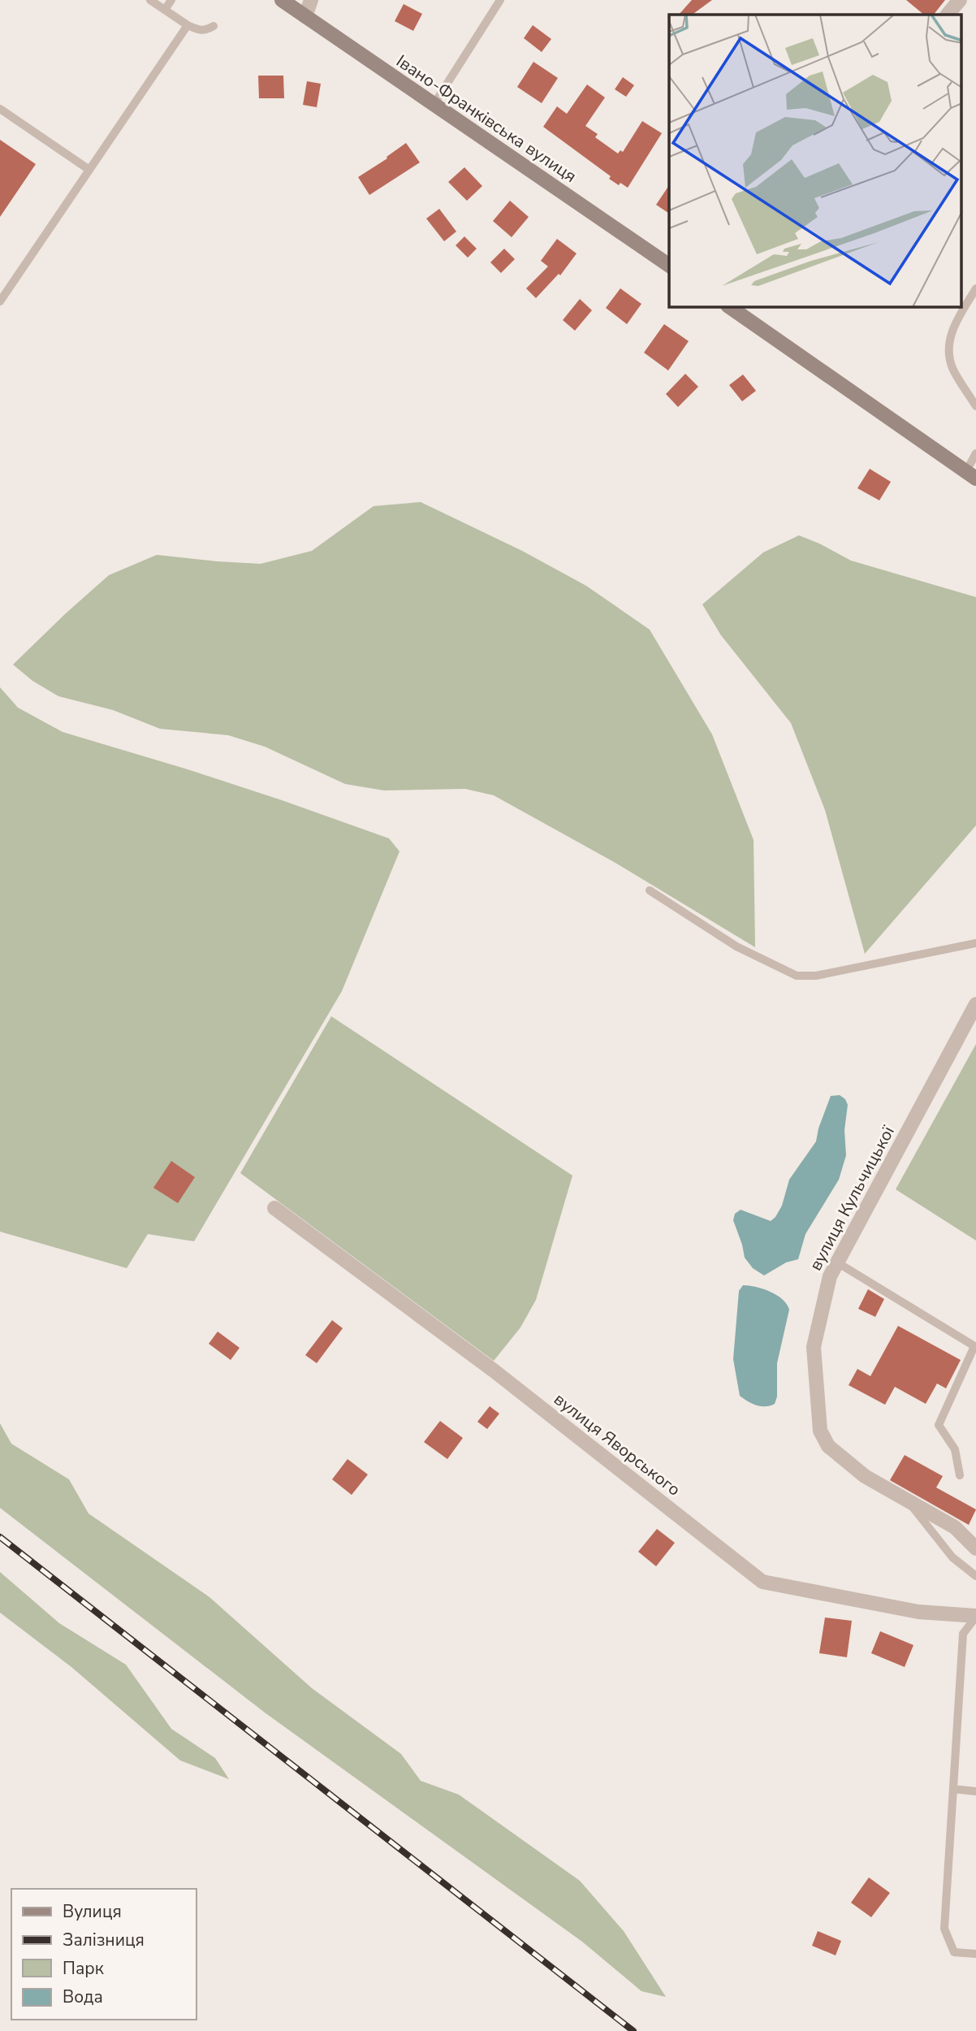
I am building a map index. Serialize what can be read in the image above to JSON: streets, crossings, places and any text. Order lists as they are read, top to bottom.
{
  "streets": {
    "main road": ["Івано-Франківська вулиця"],
    "street": ["вулиця Кульчицької", "вулиця Яворського"]
  },
  "legend": [
    "Вулиця",
    "Залізниця",
    "Парк",
    "Вода"
  ]
}
